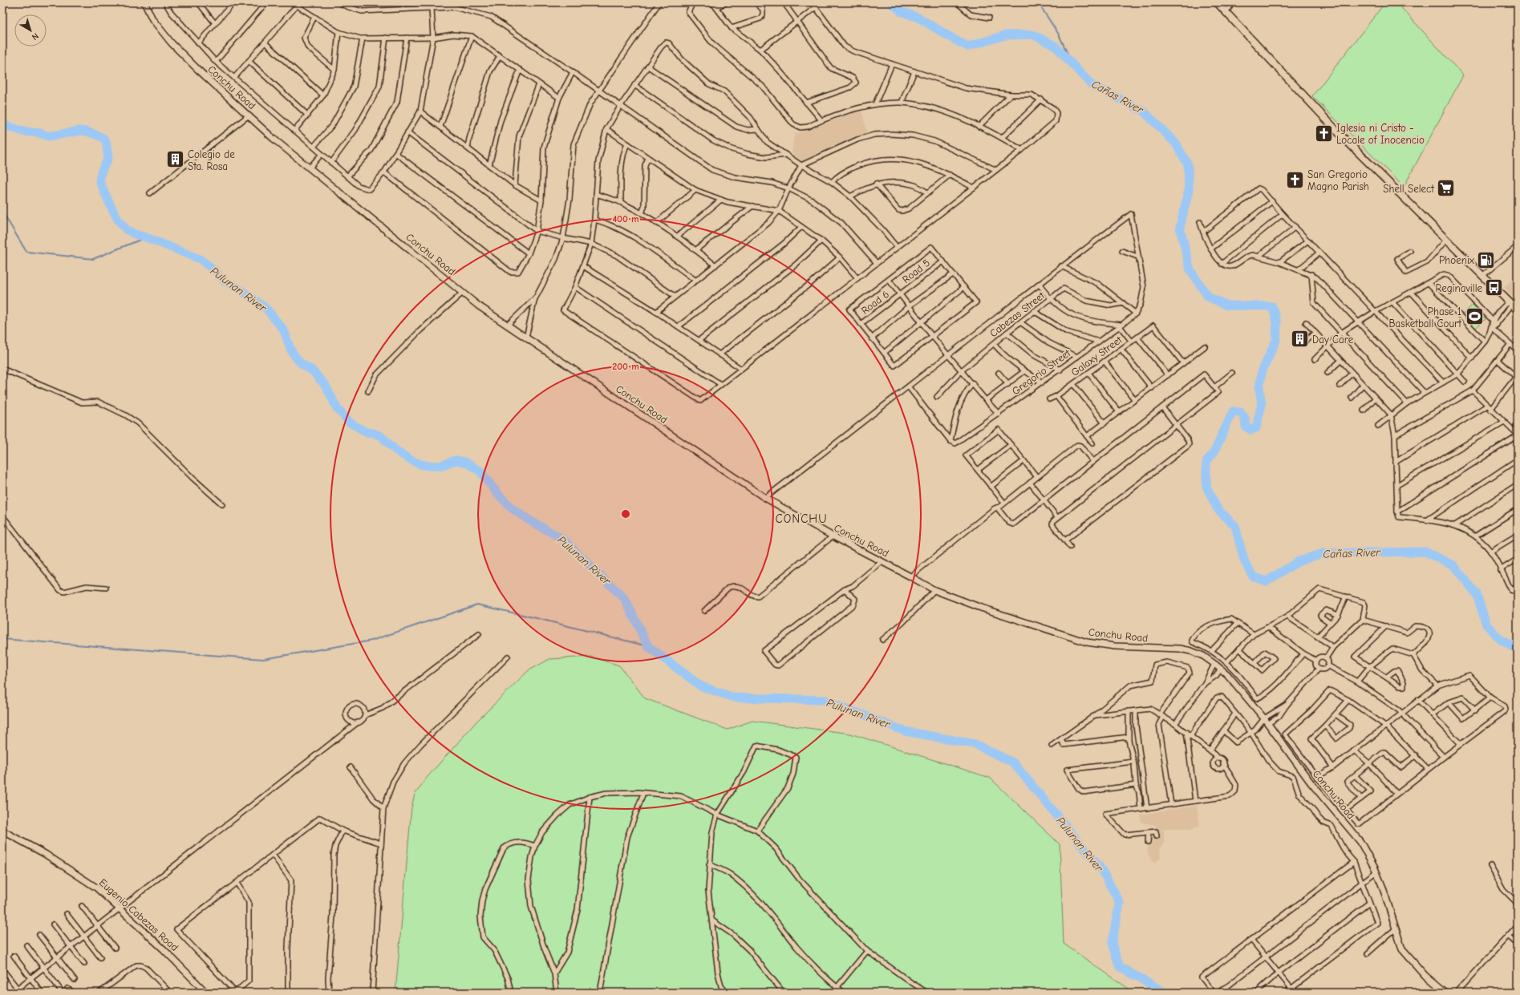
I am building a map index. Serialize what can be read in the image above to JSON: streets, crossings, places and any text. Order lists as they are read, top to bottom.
{
  "streets": {
    "main road": ["Conchu Road", "Eugenio Cabezas Road"],
    "street": [
      "Road 5",
      "Road 6",
      "Cabezas Street",
      "Galaxy Street",
      "Gregorio Street"
    ]
  },
  "crossings": [
    ["Road 5", "Road 6"]
  ],
  "districts": ["CONCHU"],
  "water": ["Cañas River", "Pulunan River"],
  "places": {
    "church": ["Iglesia ni Cristo - Locale of Inocencio", "San Gregorio Magno Parish"],
    "building": ["Colegio de Sta. Rosa", "Day Care"],
    "supermarket": ["Shell Select"],
    "fuel station": ["Phoenix"],
    "bus stop": ["Reginaville"],
    "sports": ["Phase 1 Basketball Court"]
  },
  "north": "bottom right",
  "rings": ["400 m", "200 m"]
}
